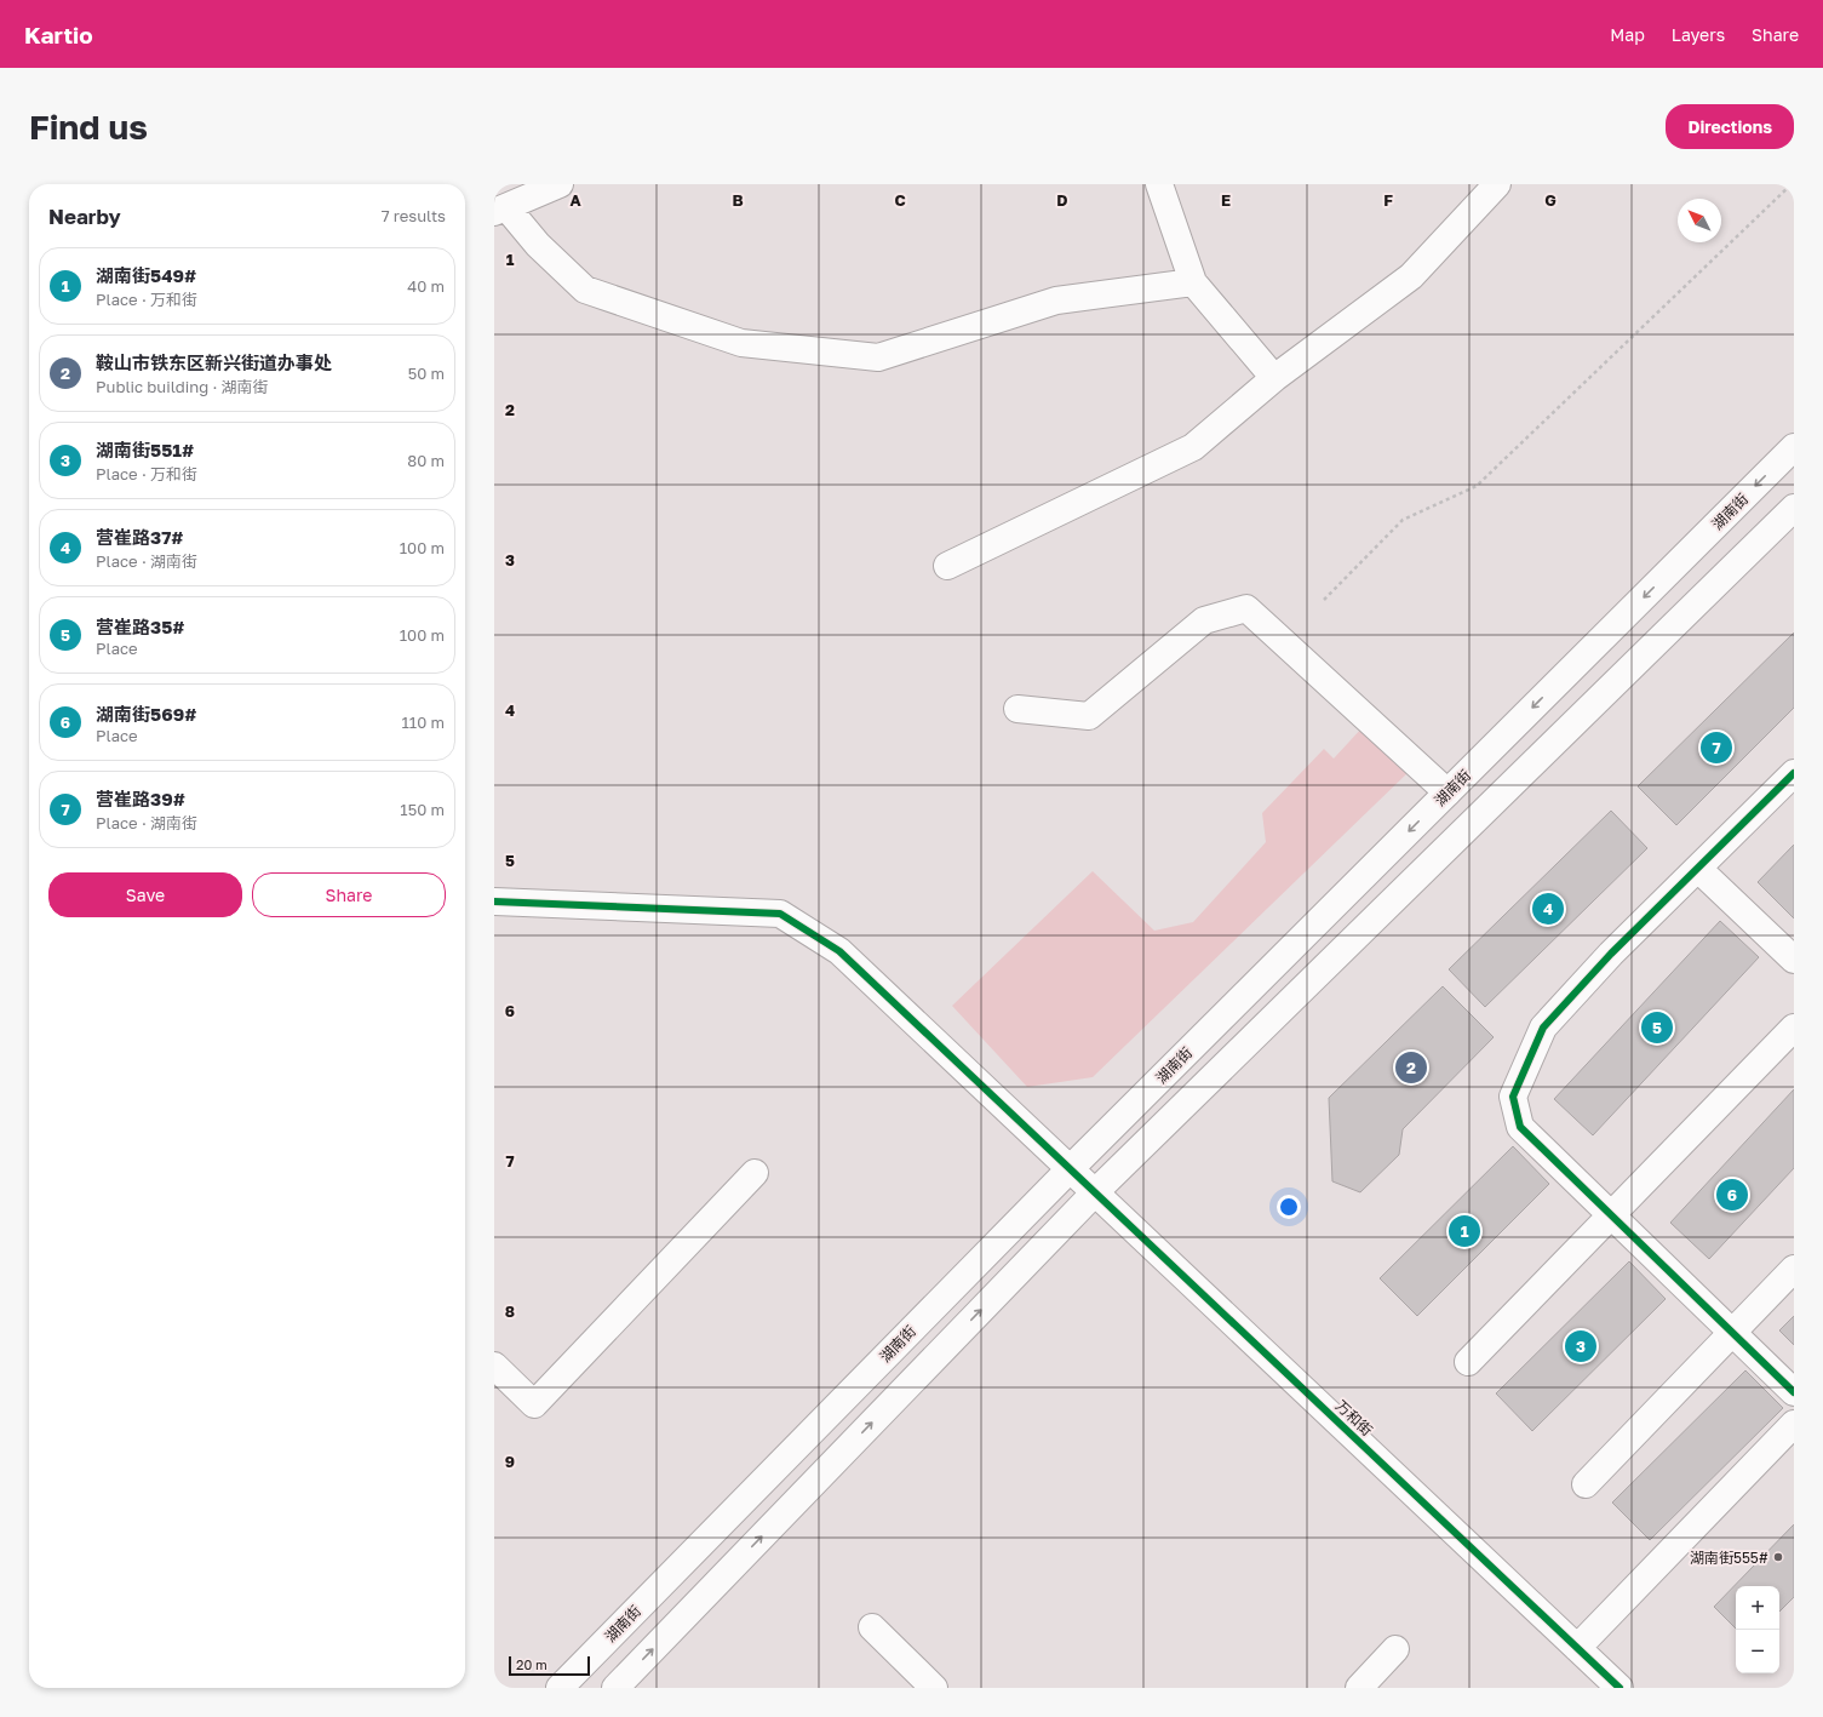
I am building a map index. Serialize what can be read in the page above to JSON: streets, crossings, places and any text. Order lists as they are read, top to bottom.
{
  "streets": {
    "street": ["湖南街", "万和街"]
  },
  "crossings": [
    ["湖南街", "万和街"]
  ],
  "places": ["湖南街555#"],
  "scale_bar": "20 m",
  "north": "top left",
  "page": {
    "header": "Kartio",
    "nav": ["Map", "Layers", "Share"],
    "buttons": [
      "Directions",
      ["Save", "Share"]
    ],
    "title": "Find us",
    "heading": ["Nearby", "7 results"],
    "list": [
      {
        "mark": "1",
        "name": "湖南街549#",
        "note": "Place · 万和街",
        "value": "40 m"
      },
      {
        "mark": "2",
        "name": "鞍山市铁东区新兴街道办事处",
        "note": "Public building · 湖南街",
        "value": "50 m"
      },
      {
        "mark": "3",
        "name": "湖南街551#",
        "note": "Place · 万和街",
        "value": "80 m"
      },
      {
        "mark": "4",
        "name": "营崔路37#",
        "note": "Place · 湖南街",
        "value": "100 m"
      },
      {
        "mark": "5",
        "name": "营崔路35#",
        "note": "Place",
        "value": "100 m"
      },
      {
        "mark": "6",
        "name": "湖南街569#",
        "note": "Place",
        "value": "110 m"
      },
      {
        "mark": "7",
        "name": "营崔路39#",
        "note": "Place · 湖南街",
        "value": "150 m"
      }
    ],
    "pins": [
      "7",
      "4",
      "5",
      "2",
      "6",
      "1",
      "3"
    ],
    "map_buttons": ["+", "−"],
    "scale": "20 m"
  },
  "grid": {
    "columns": [
      "A",
      "B",
      "C",
      "D",
      "E",
      "F",
      "G"
    ],
    "rows": [
      "1",
      "2",
      "3",
      "4",
      "5",
      "6",
      "7",
      "8",
      "9"
    ]
  }
}
